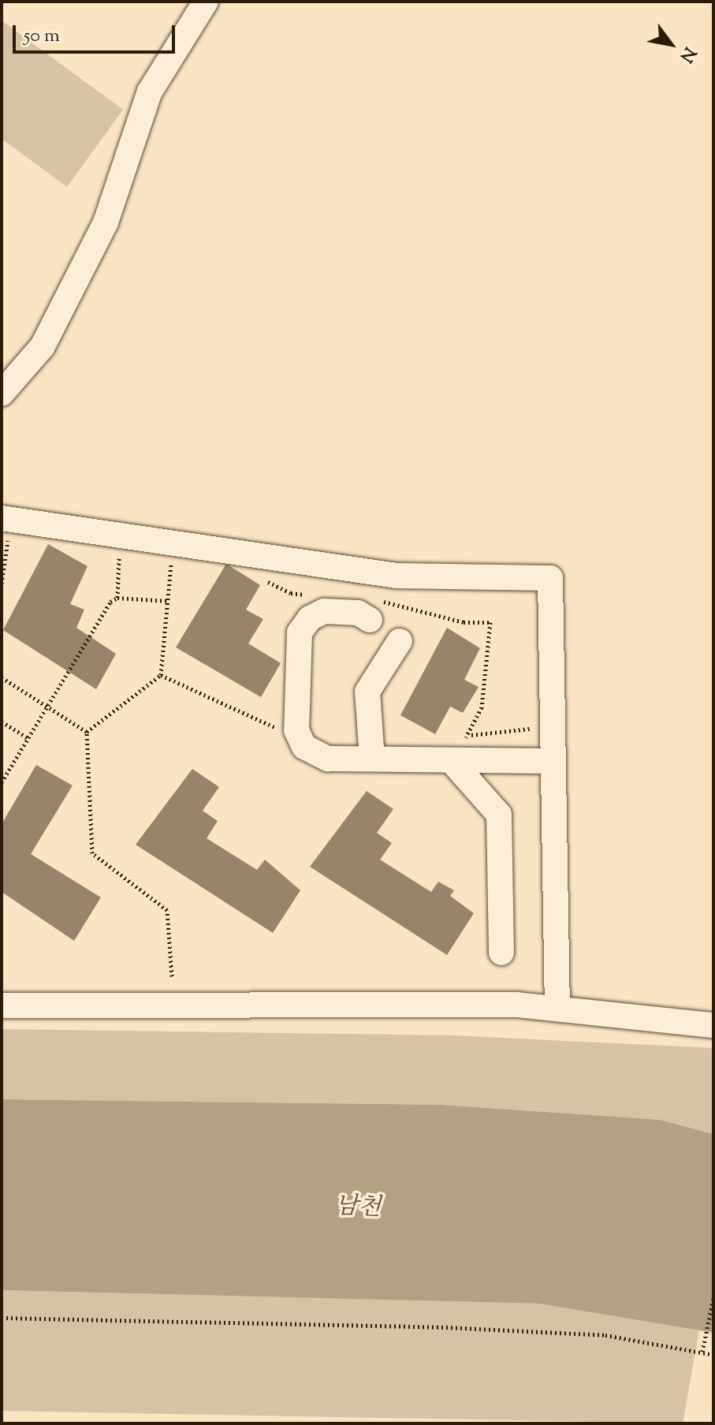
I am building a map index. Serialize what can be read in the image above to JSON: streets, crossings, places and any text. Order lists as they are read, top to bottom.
{
  "water": ["남천"],
  "scale_bar": "50 m",
  "north": "bottom right"
}
